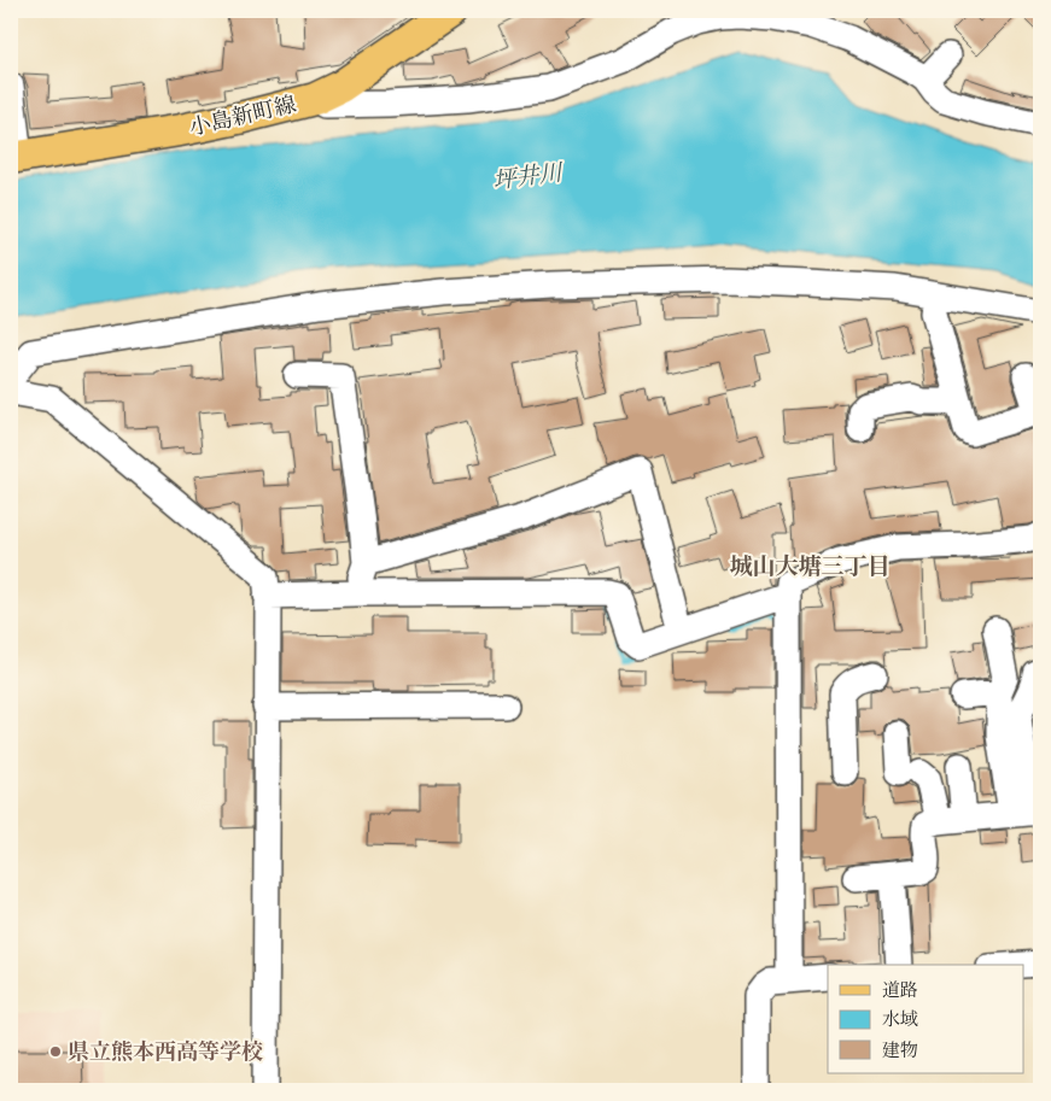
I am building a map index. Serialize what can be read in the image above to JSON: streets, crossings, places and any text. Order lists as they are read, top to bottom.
{
  "streets": {
    "main road": ["小島新町線"]
  },
  "districts": ["城山大塘三丁目"],
  "water": ["坪井川"],
  "places": ["県立熊本西高等学校"],
  "legend": ["道路", "水域", "建物"]
}
